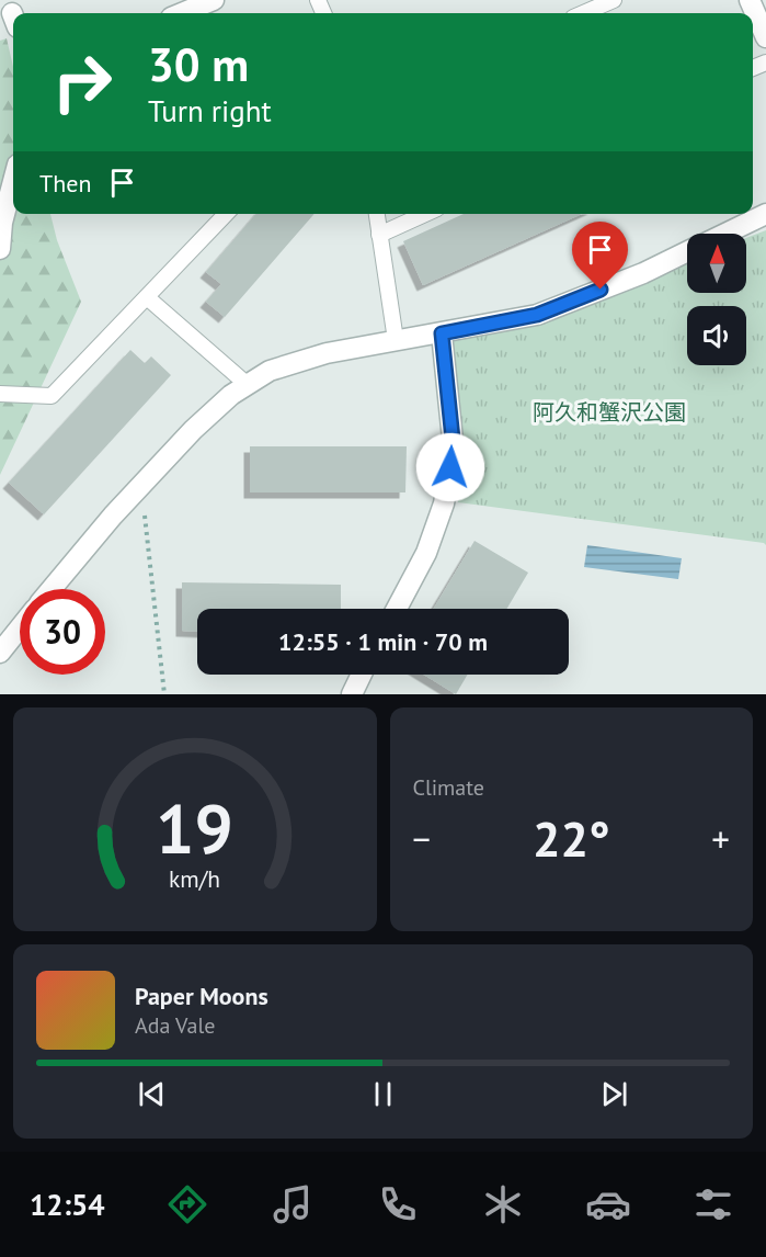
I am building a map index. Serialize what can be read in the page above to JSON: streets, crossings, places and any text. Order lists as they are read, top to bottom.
{
  "parks": ["阿久和蟹沢公園"],
  "north": "top",
  "page": {
    "turn": ["30 m", "Turn right"],
    "then": "Then",
    "limit": "30",
    "trip": "12:55 · 1 min · 70 m",
    "tile": "Climate",
    "heat": ["−", "22°", "+"],
    "song": ["Paper Moons", "Ada Vale"],
    "tabs": "12:54",
    "gauge": ["19", "km/h"]
  }
}
